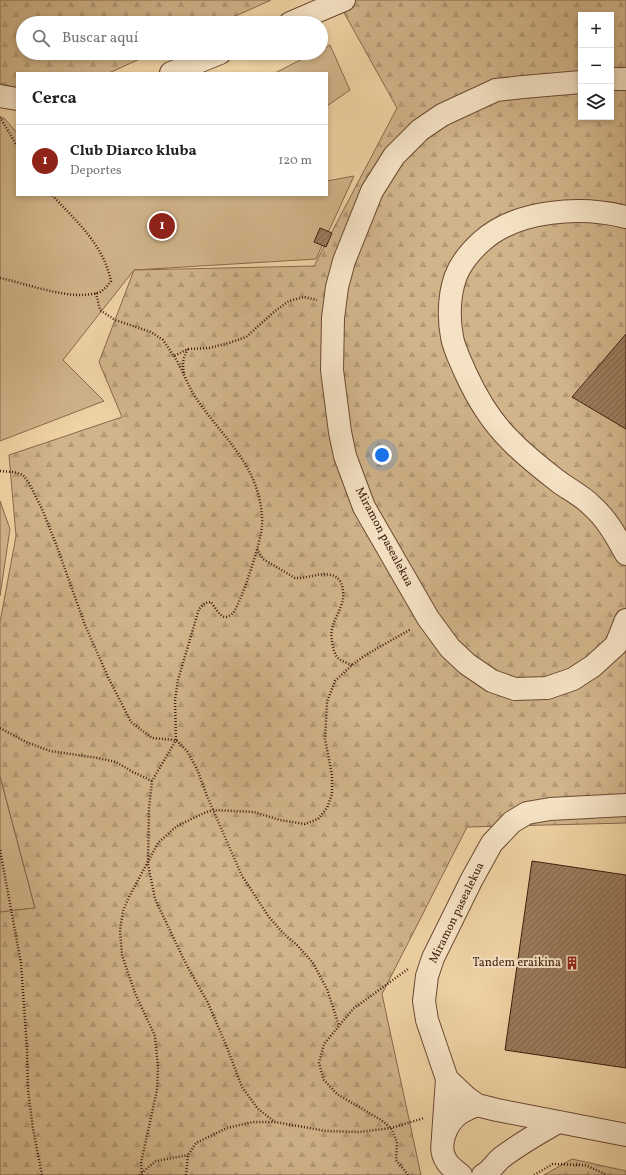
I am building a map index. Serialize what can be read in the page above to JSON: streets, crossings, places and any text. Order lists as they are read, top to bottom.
{
  "streets": {
    "street": ["Miramon pasealekua"]
  },
  "places": {
    "building": ["Tandem eraikina"]
  },
  "page": {
    "map_buttons": ["+", "−"],
    "search": "Buscar aquí",
    "heading": "Cerca",
    "list": [
      {
        "mark": "1",
        "name": "Club Diarco kluba",
        "note": "Deportes",
        "value": "120 m"
      }
    ],
    "pins": "1"
  }
}
